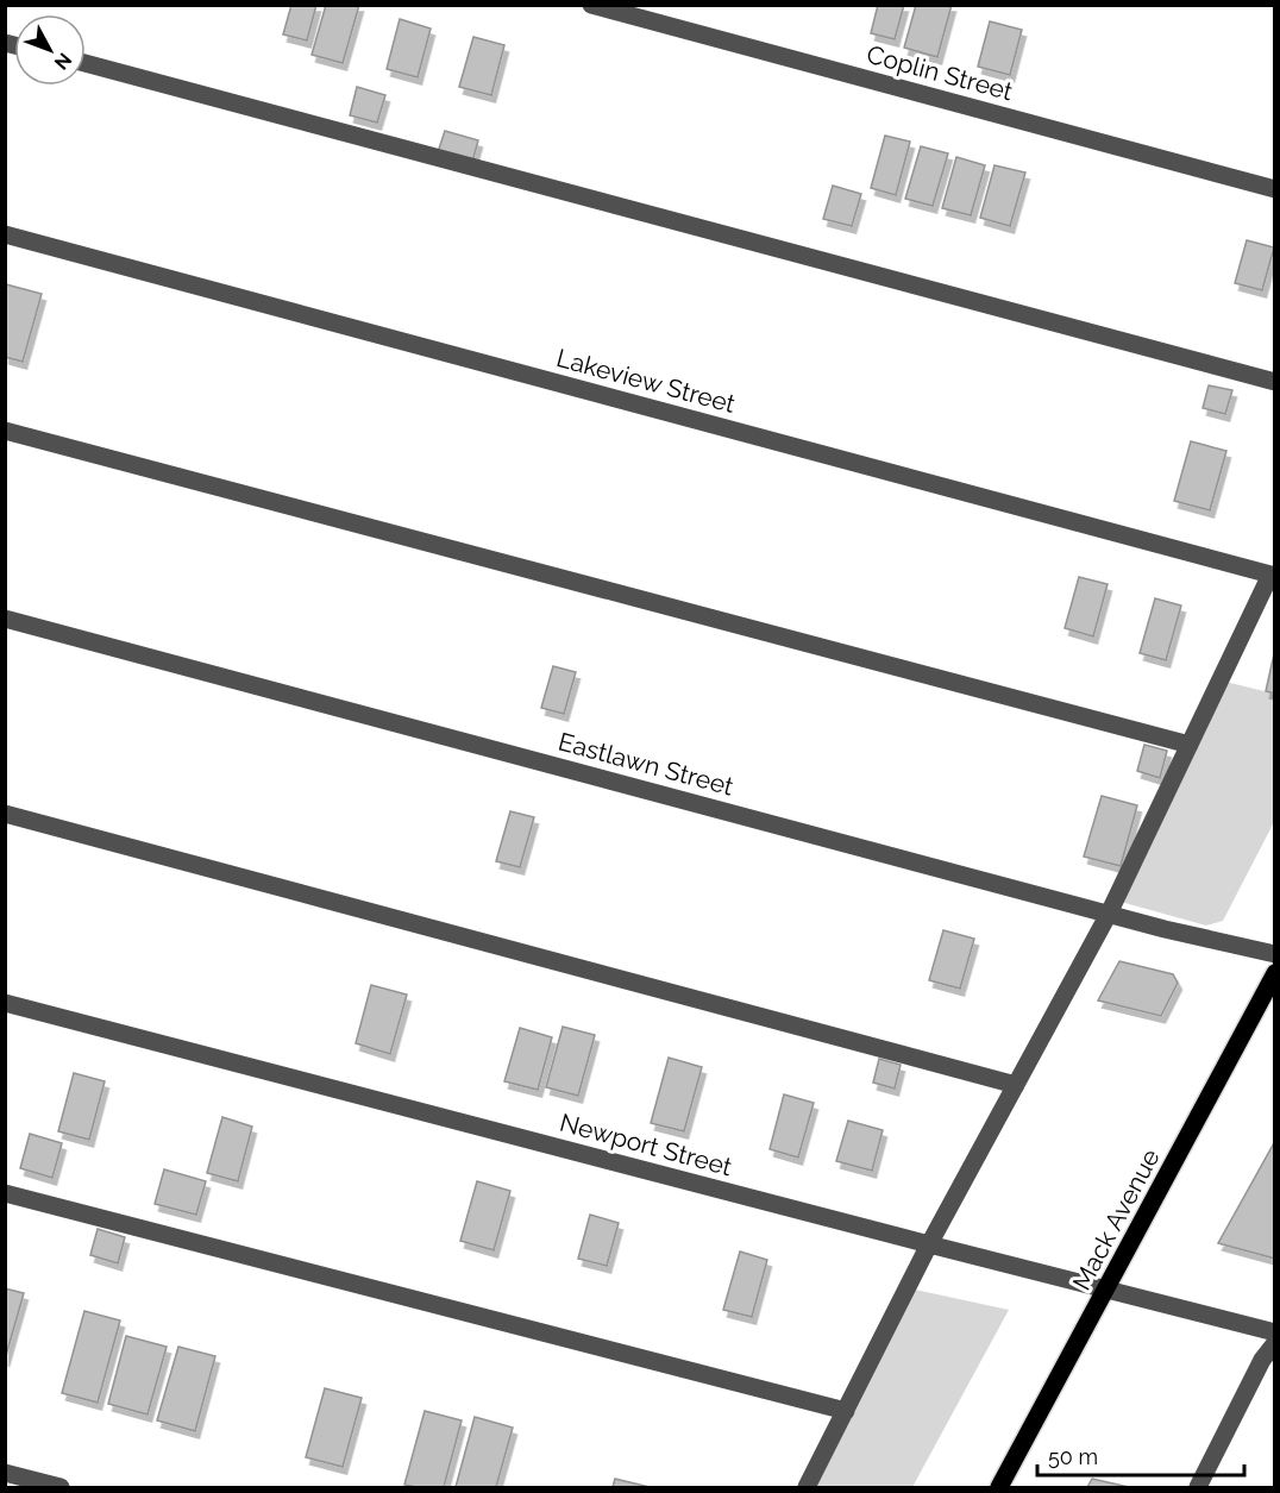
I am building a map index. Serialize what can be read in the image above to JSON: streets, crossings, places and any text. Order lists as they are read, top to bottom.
{
  "streets": {
    "main road": ["Mack Avenue"],
    "street": [
      "Coplin Street",
      "Lakeview Street",
      "Eastlawn Street",
      "Newport Street"
    ]
  },
  "crossings": [
    ["Newport Street", "Mack Avenue"]
  ],
  "scale_bar": "50 m",
  "north": "bottom right"
}
